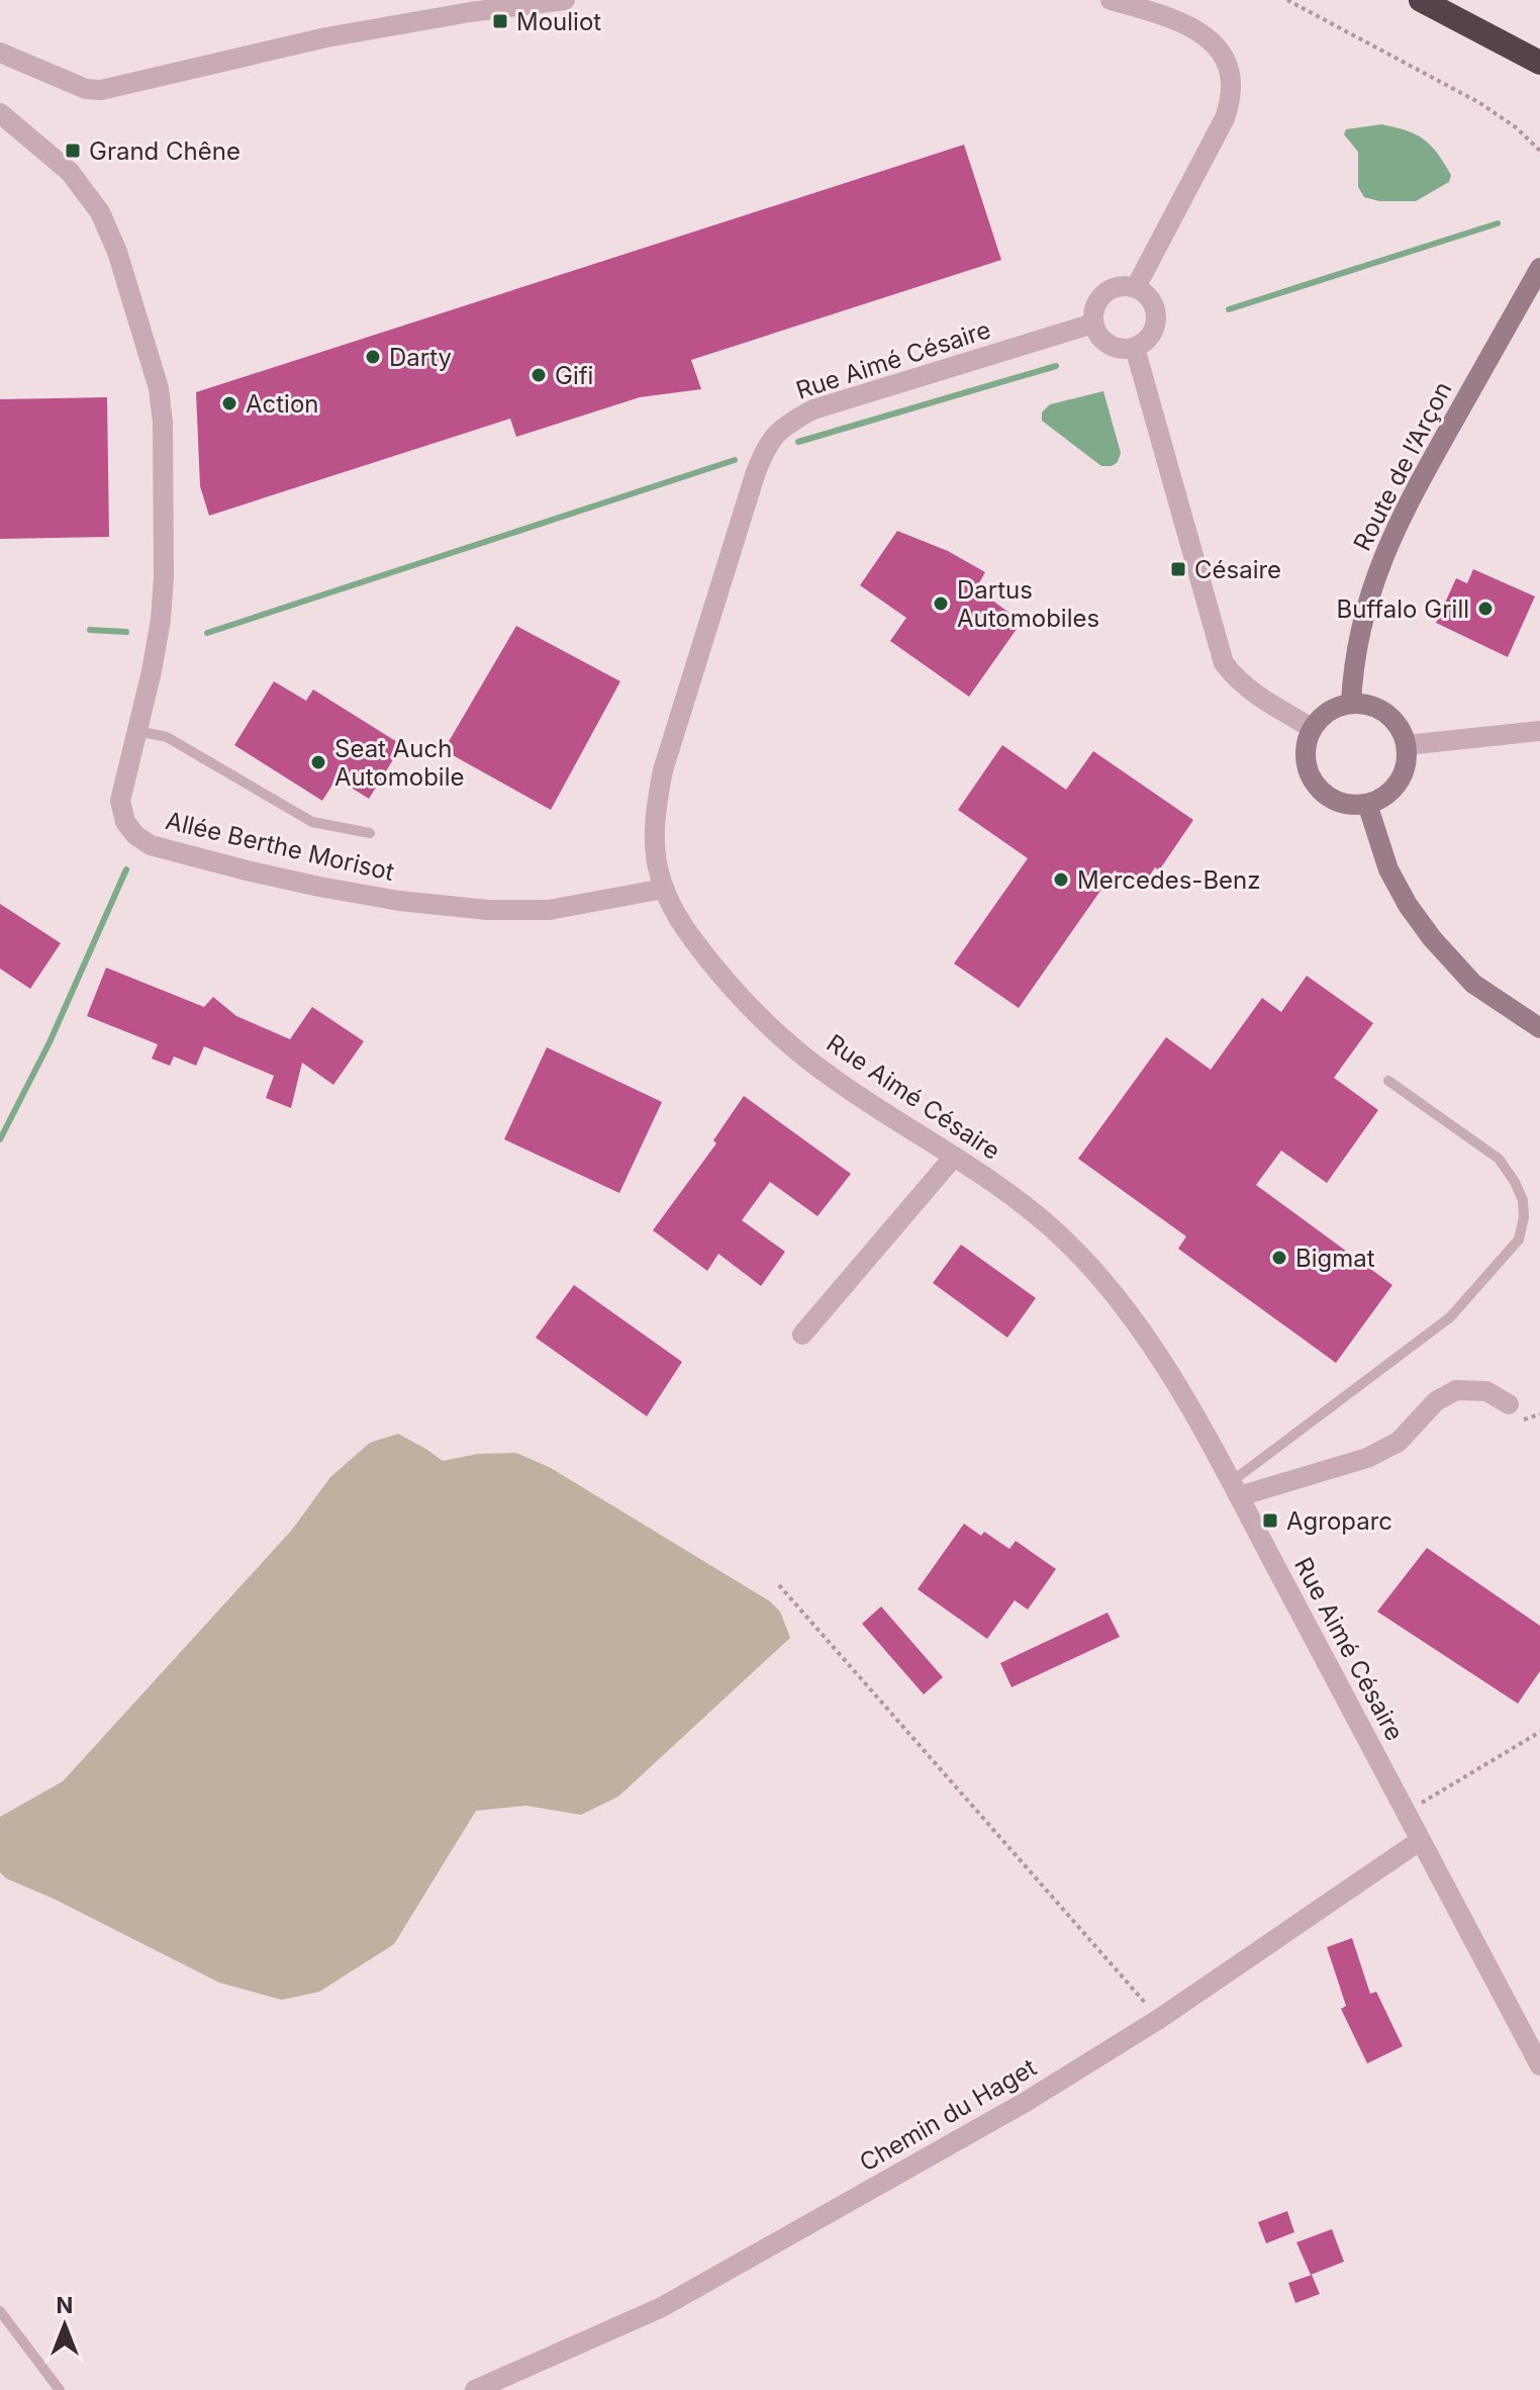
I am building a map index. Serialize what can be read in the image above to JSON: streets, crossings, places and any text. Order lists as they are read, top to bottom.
{
  "streets": {
    "street": [
      "Rue Aimé Césaire",
      "Route de l’Arçon",
      "Allée Berthe Morisot",
      "Chemin du Haget"
    ]
  },
  "crossings": [
    ["Rue Aimé Césaire", "Allée Berthe Morisot"],
    ["Rue Aimé Césaire", "Chemin du Haget"]
  ],
  "places": {
    "transit": [
      "Mouliot",
      "Grand Chêne",
      "Césaire",
      "Agroparc"
    ],
    "other": [
      "Darty",
      "Gifi",
      "Action",
      "Dartus Automobiles",
      "Buffalo Grill",
      "Seat Auch Automobile",
      "Mercedes-Benz",
      "Bigmat"
    ]
  },
  "north": "top"
}
